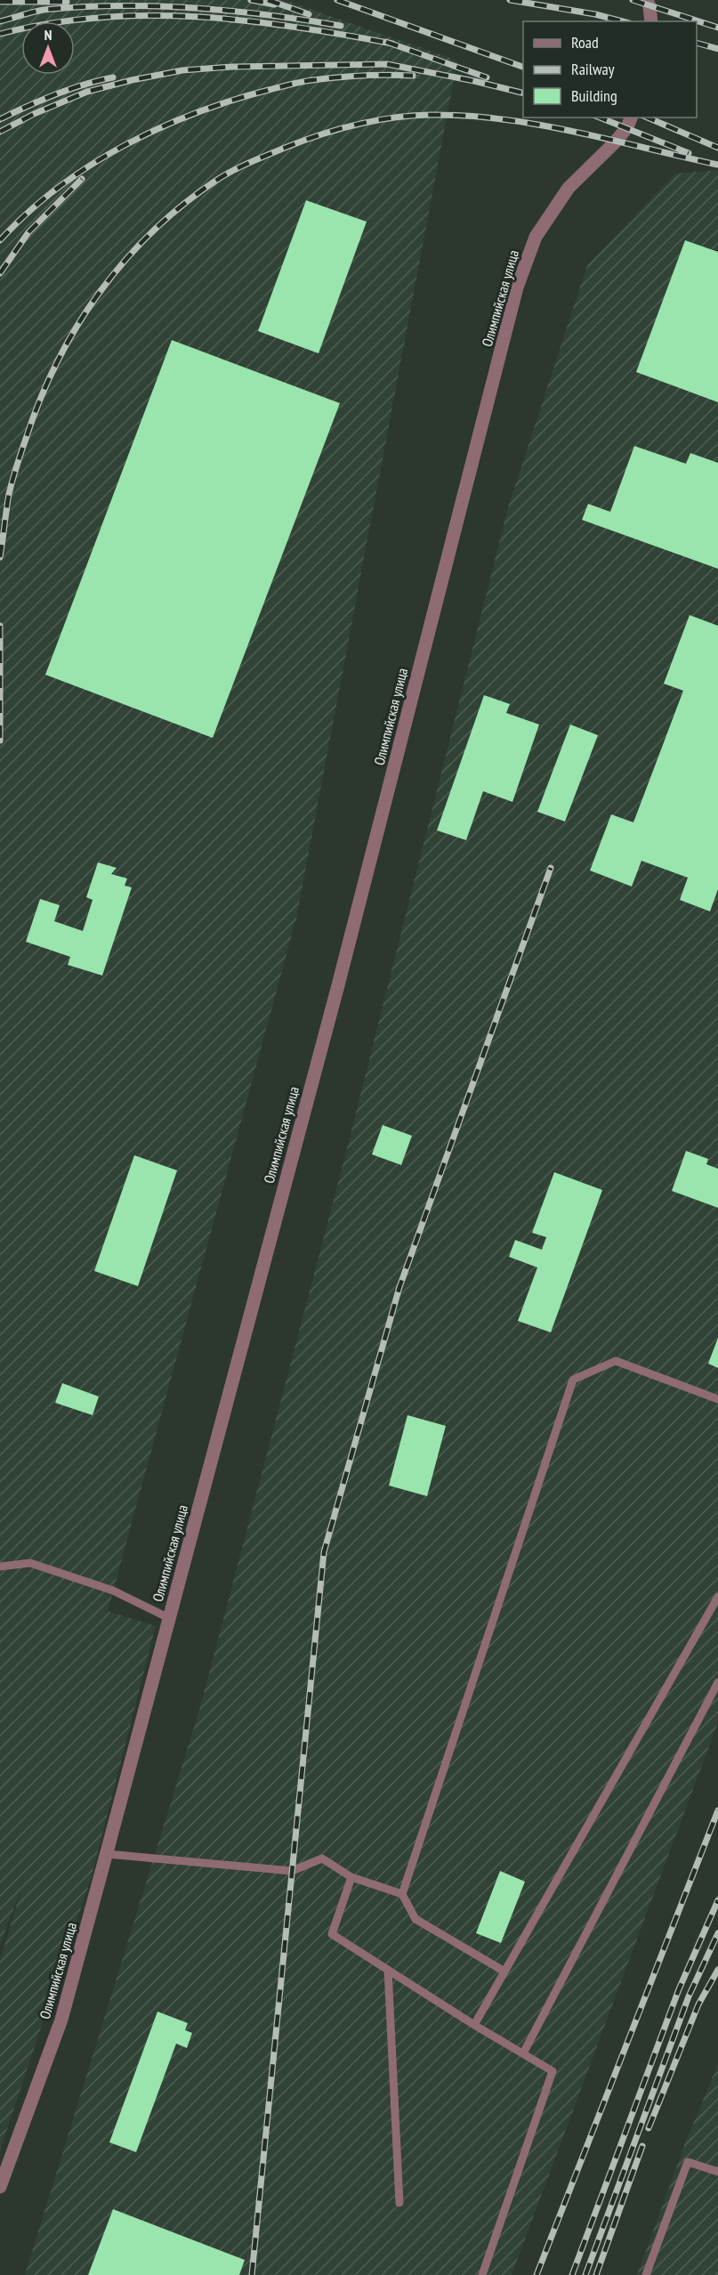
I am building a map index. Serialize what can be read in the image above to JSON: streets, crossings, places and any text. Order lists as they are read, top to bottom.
{
  "streets": {
    "street": ["Олимпийская улица"]
  },
  "legend": ["Road", "Railway", "Building"],
  "north": "top"
}
